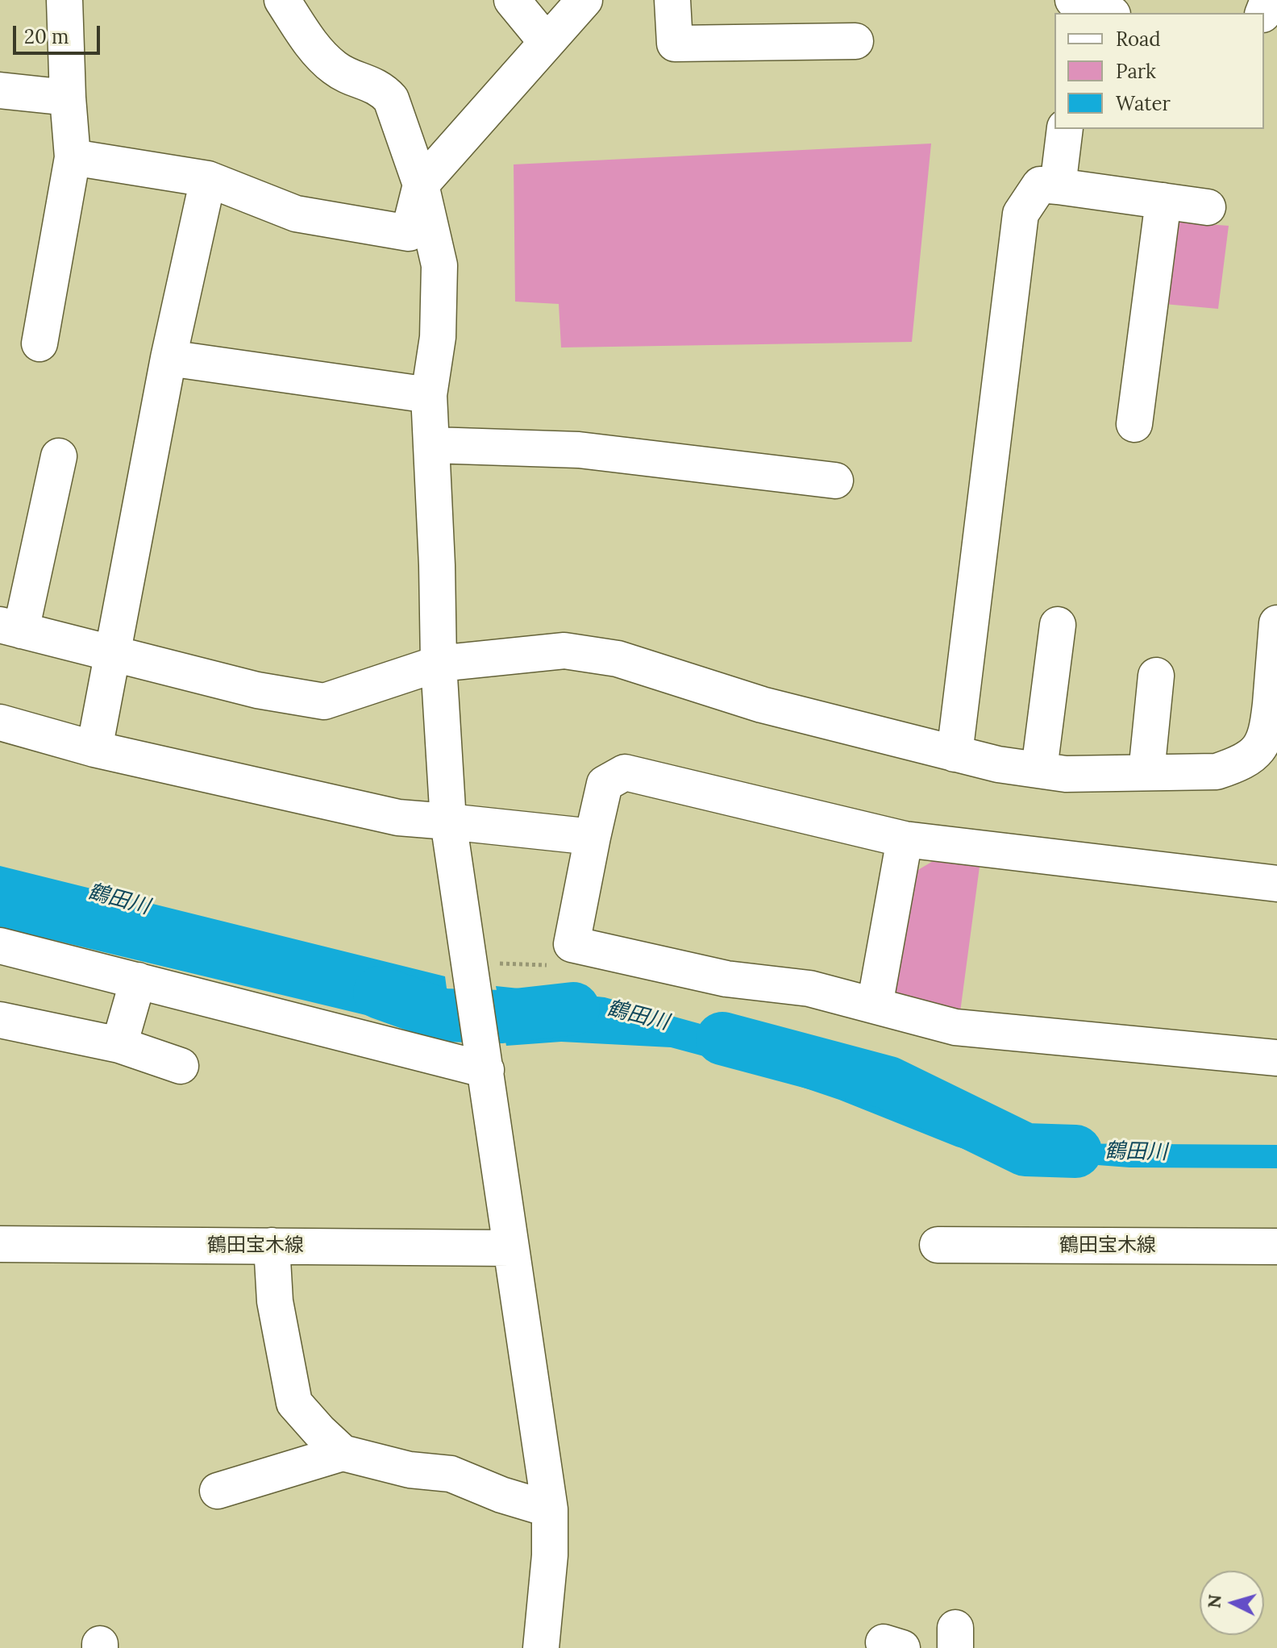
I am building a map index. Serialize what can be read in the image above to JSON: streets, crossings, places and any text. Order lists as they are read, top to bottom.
{
  "streets": {
    "street": ["鶴田宝木線"]
  },
  "water": ["鶴田川"],
  "legend": ["Road", "Park", "Water"],
  "scale_bar": "20 m",
  "north": "left"
}
